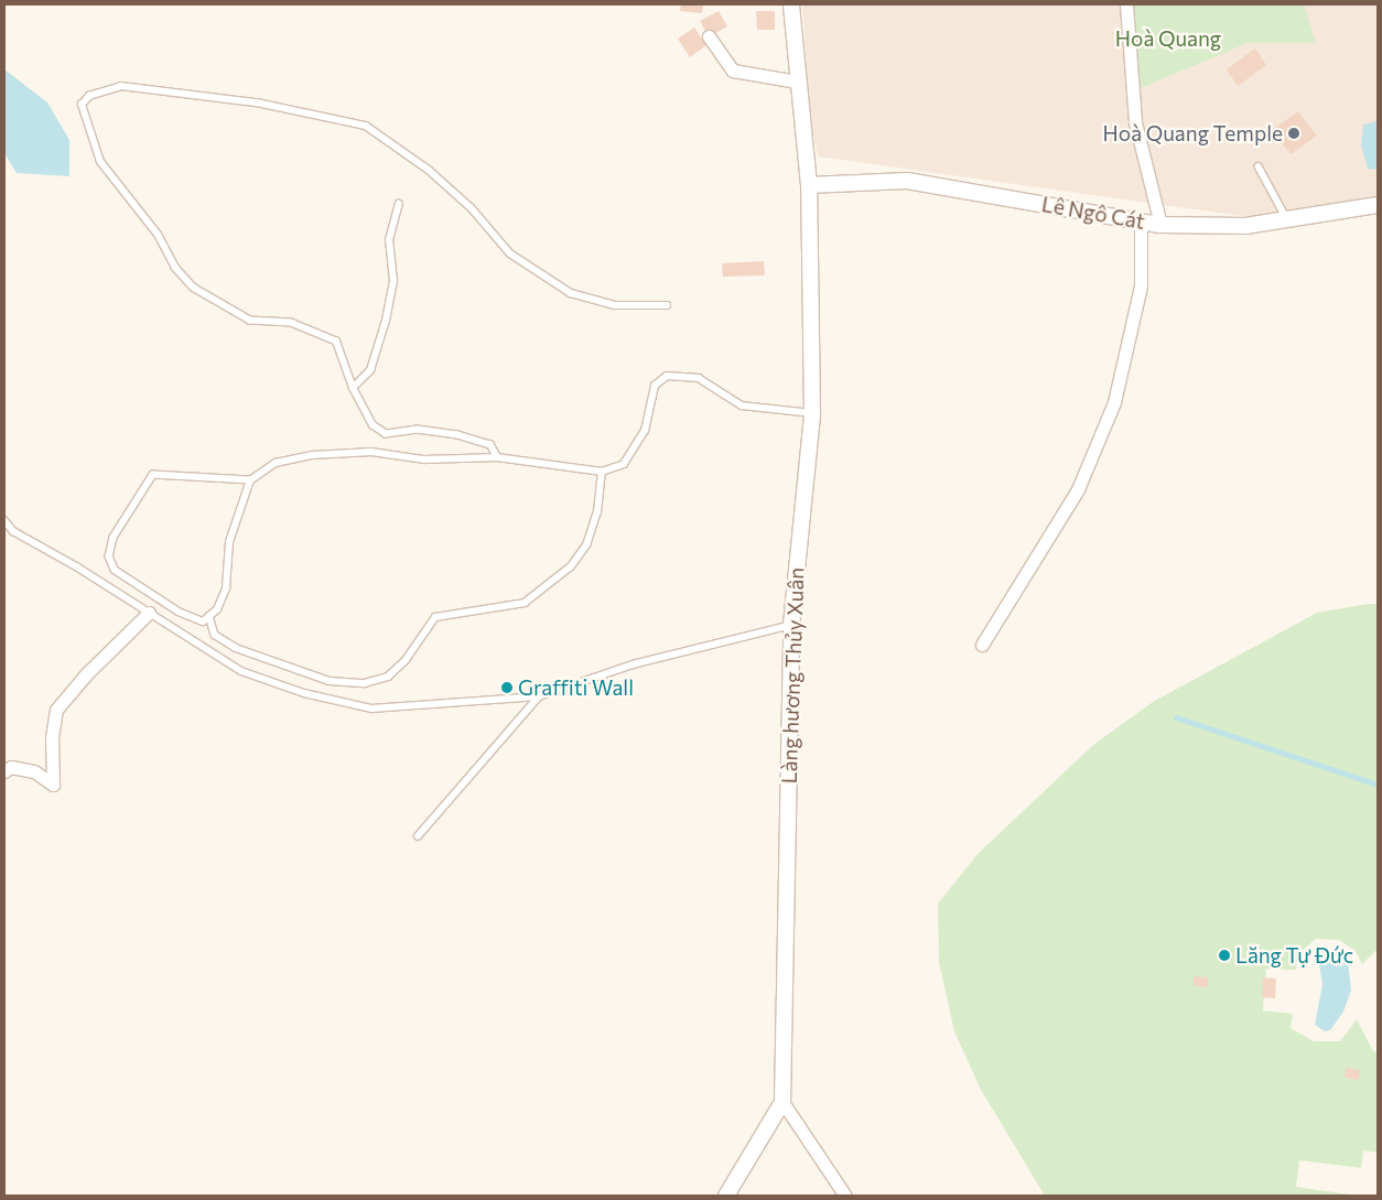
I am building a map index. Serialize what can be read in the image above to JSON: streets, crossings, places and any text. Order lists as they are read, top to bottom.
{
  "streets": {
    "street": ["Lê Ngô Cát", "Làng hương Thủy Xuân"]
  },
  "crossings": [
    ["Lê Ngô Cát", "Làng hương Thủy Xuân"]
  ],
  "parks": ["Hoà Quang"],
  "places": ["Hoà Quang Temple", "Graffiti Wall", "Lăng Tự Đức"]
}
